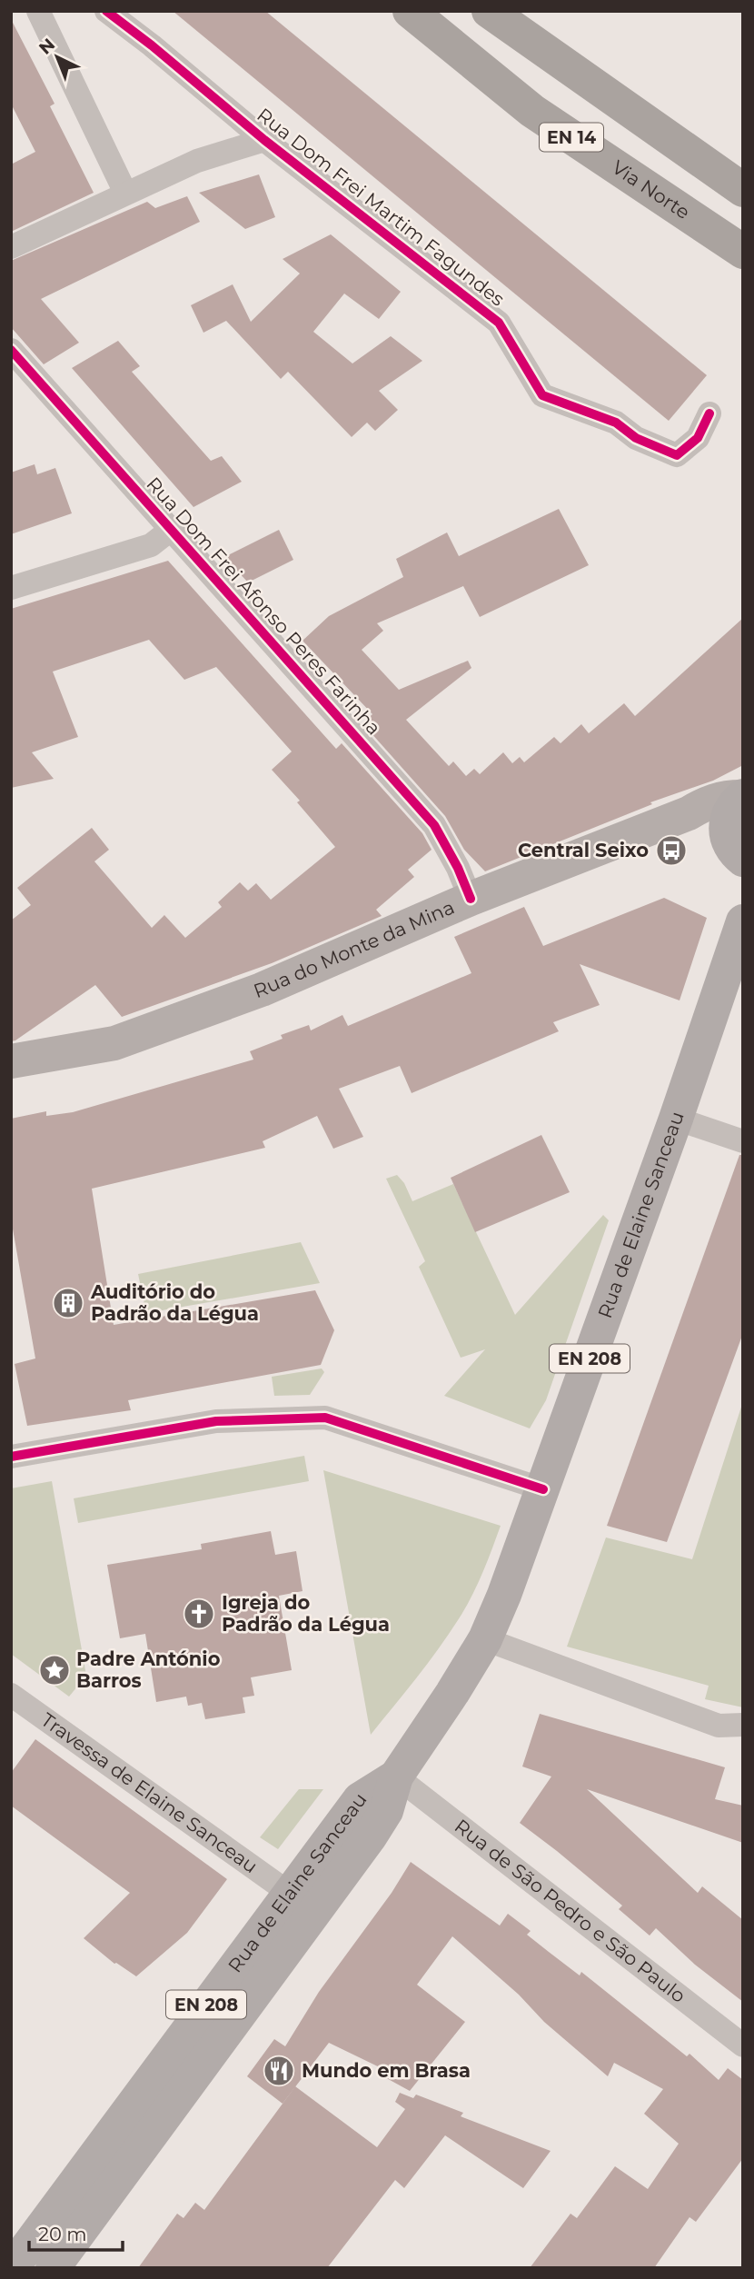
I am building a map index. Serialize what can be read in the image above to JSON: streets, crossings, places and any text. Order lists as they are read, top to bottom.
{
  "streets": {
    "highway": ["EN 14", "Via Norte"],
    "main road": ["Rua do Monte da Mina", "Rua de Elaine Sanceau", "EN 208"],
    "street": [
      "Rua Dom Frei Martim Fagundes",
      "Rua Dom Frei Afonso Peres Farinha",
      "Travessa de Elaine Sanceau",
      "Rua de São Pedro e São Paulo"
    ]
  },
  "crossings": [
    ["Rua Dom Frei Afonso Peres Farinha", "Rua do Monte da Mina"],
    ["Rua de Elaine Sanceau", "Travessa de Elaine Sanceau"],
    ["Rua de Elaine Sanceau", "Rua de São Pedro e São Paulo"]
  ],
  "places": {
    "bus stop": ["Central Seixo"],
    "building": ["Auditório do Padrão da Légua"],
    "church": ["Igreja do Padrão da Légua"],
    "place": ["Padre António Barros"],
    "restaurant": ["Mundo em Brasa"]
  },
  "scale_bar": "20 m",
  "north": "top left"
}
